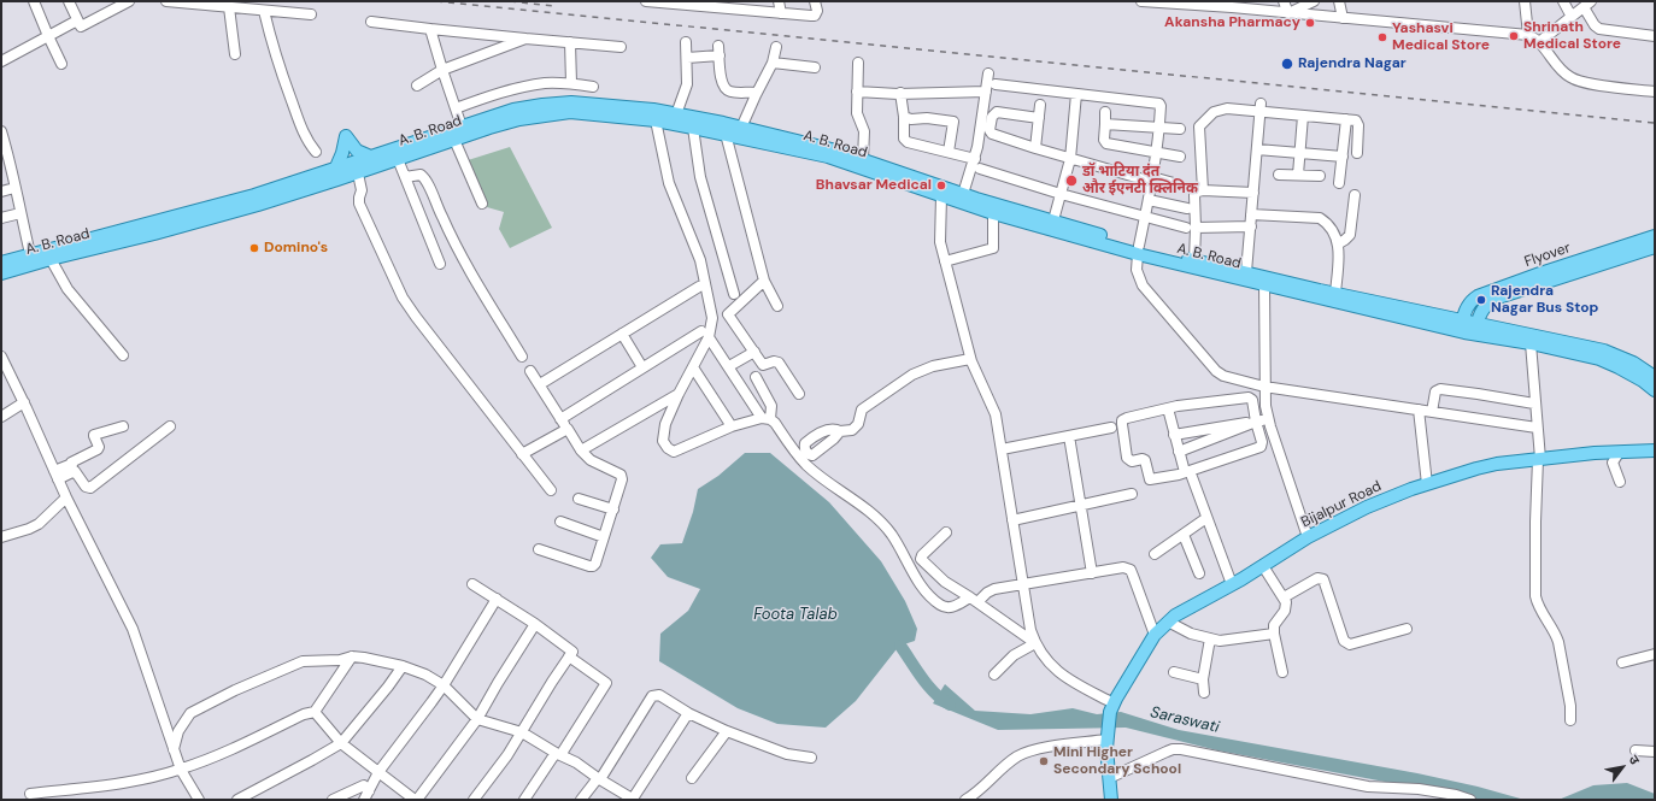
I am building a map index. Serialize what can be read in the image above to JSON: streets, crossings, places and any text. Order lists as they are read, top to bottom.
{
  "streets": {
    "main road": ["A. B. Road", "Flyover", "Bijalpur Road"]
  },
  "crossings": [
    ["A. B. Road", "Flyover"]
  ],
  "water": ["Foota Talab", "Saraswati"],
  "places": [
    "Akansha Pharmacy",
    "Shrinath Medical Store",
    "Yashasvi Medical Store",
    "Rajendra Nagar",
    "डॉ भाटिया दंत और ईएनटी क्लिनिक",
    "Bhavsar Medical",
    "Domino's",
    "Rajendra Nagar Bus Stop",
    "Mini Higher Secondary School"
  ],
  "north": "top right"
}
